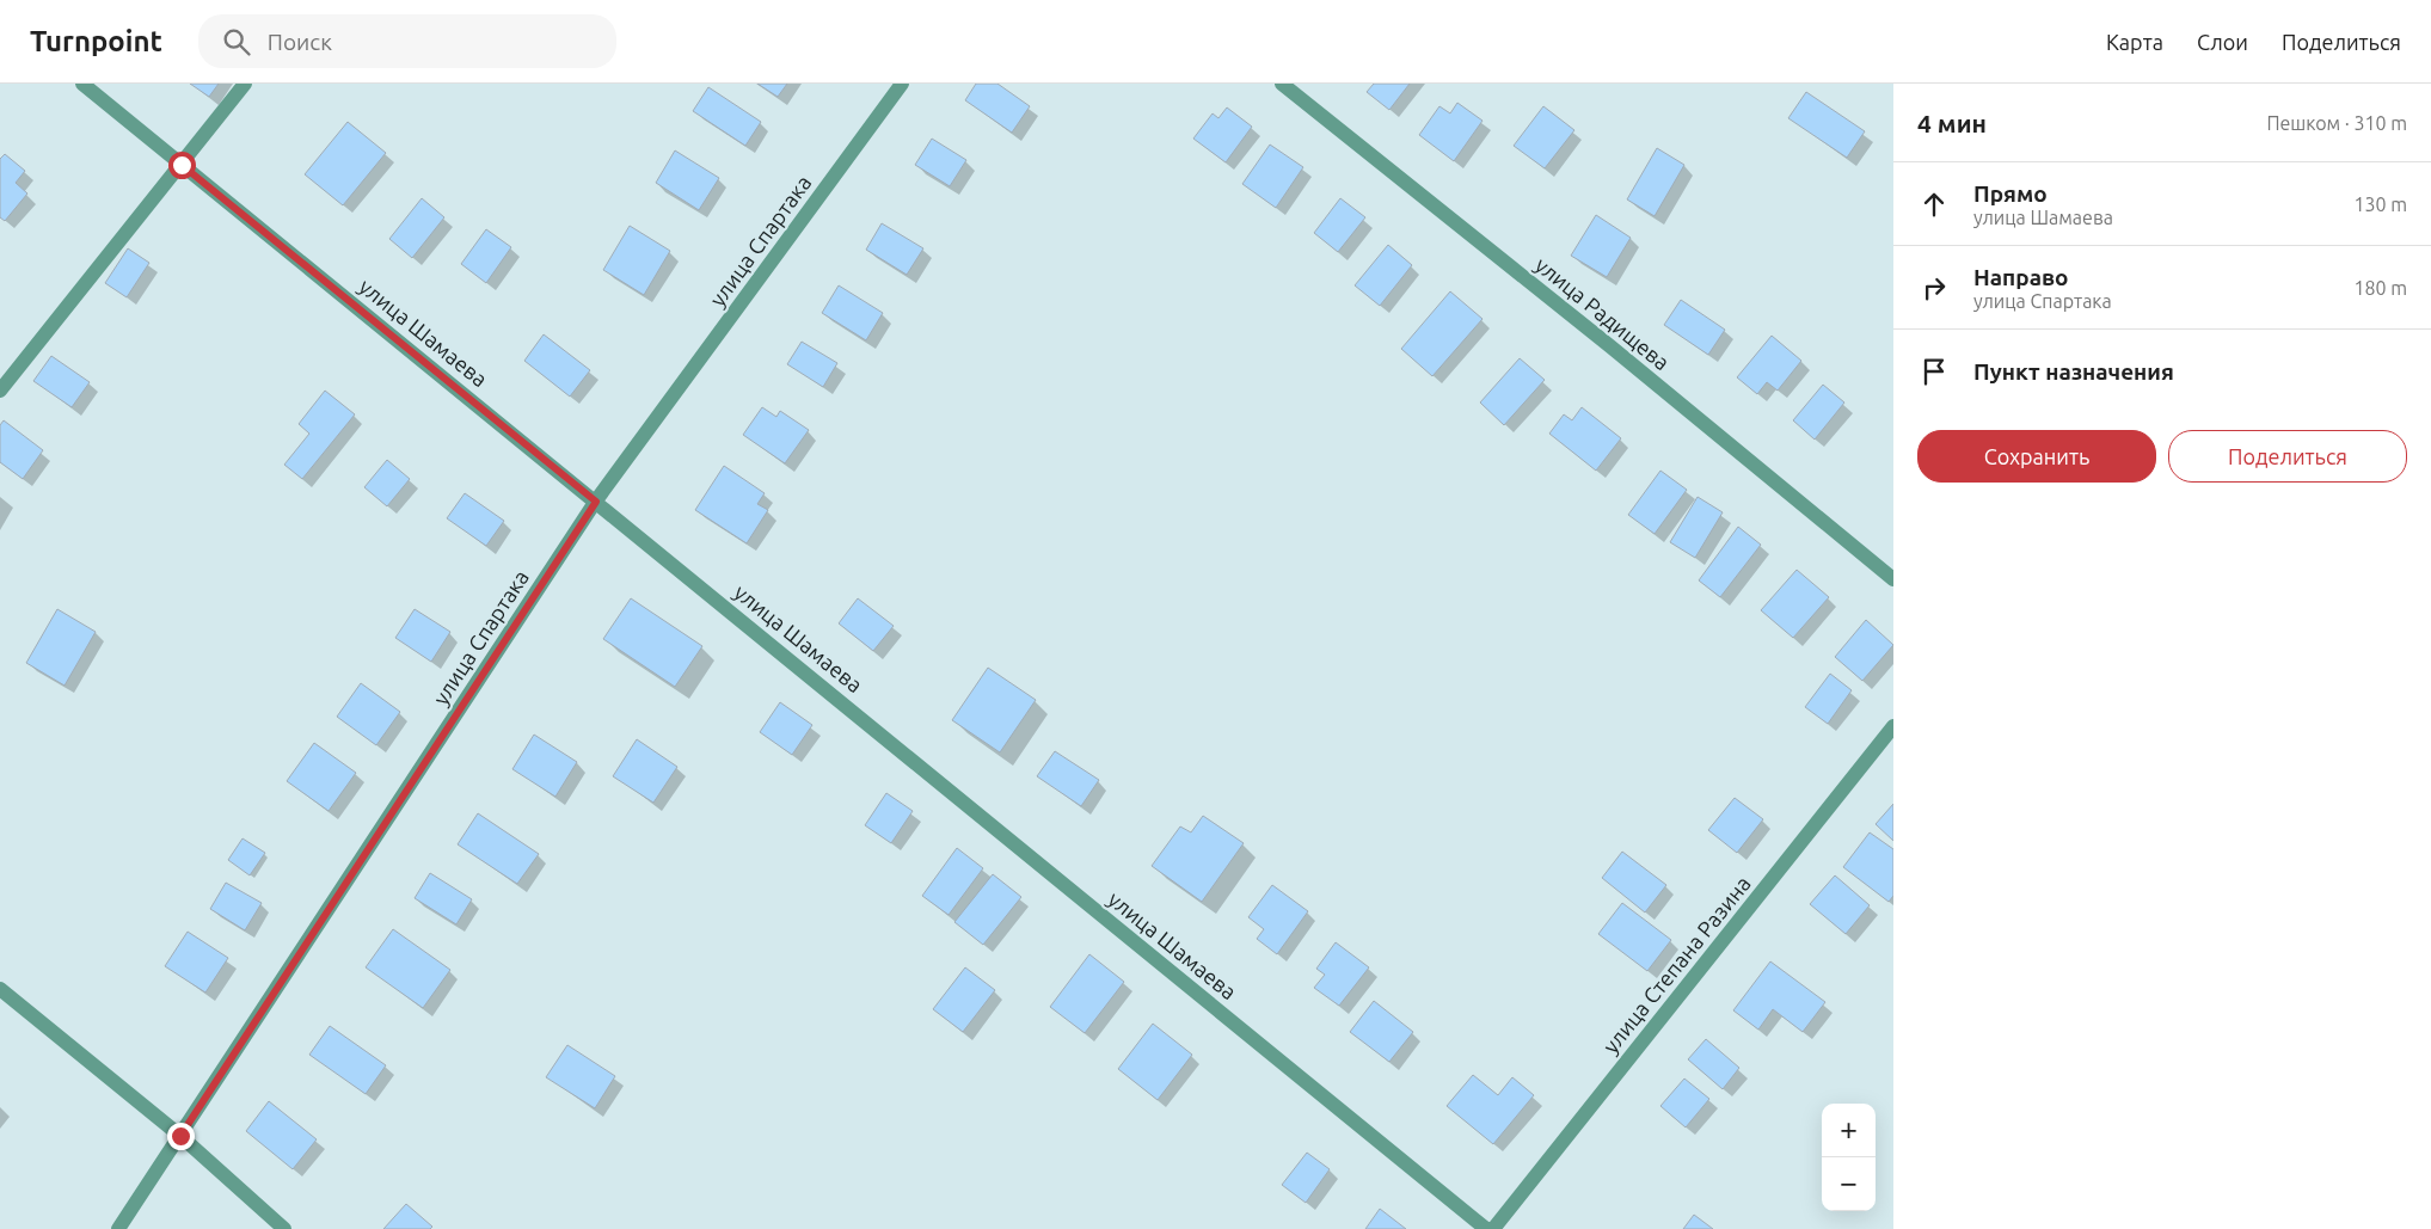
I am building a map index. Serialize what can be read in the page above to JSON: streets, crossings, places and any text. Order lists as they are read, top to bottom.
{
  "streets": {
    "street": [
      "улица Спартака",
      "улица Радищева",
      "улица Шамаева",
      "улица Степана Разина"
    ]
  },
  "crossings": [
    ["улица Спартака", "улица Шамаева"]
  ],
  "page": {
    "header": "Turnpoint",
    "search": "Поиск",
    "nav": ["Карта", "Слои", "Поделиться"],
    "heading": ["4 мин", "Пешком · 310 m"],
    "list": [
      ["Прямо", "улица Шамаева", "130 m"],
      ["Направо", "улица Спартака", "180 m"],
      "Пункт назначения"
    ],
    "buttons": ["Сохранить", "Поделиться"],
    "map_buttons": ["+", "−"]
  }
}
